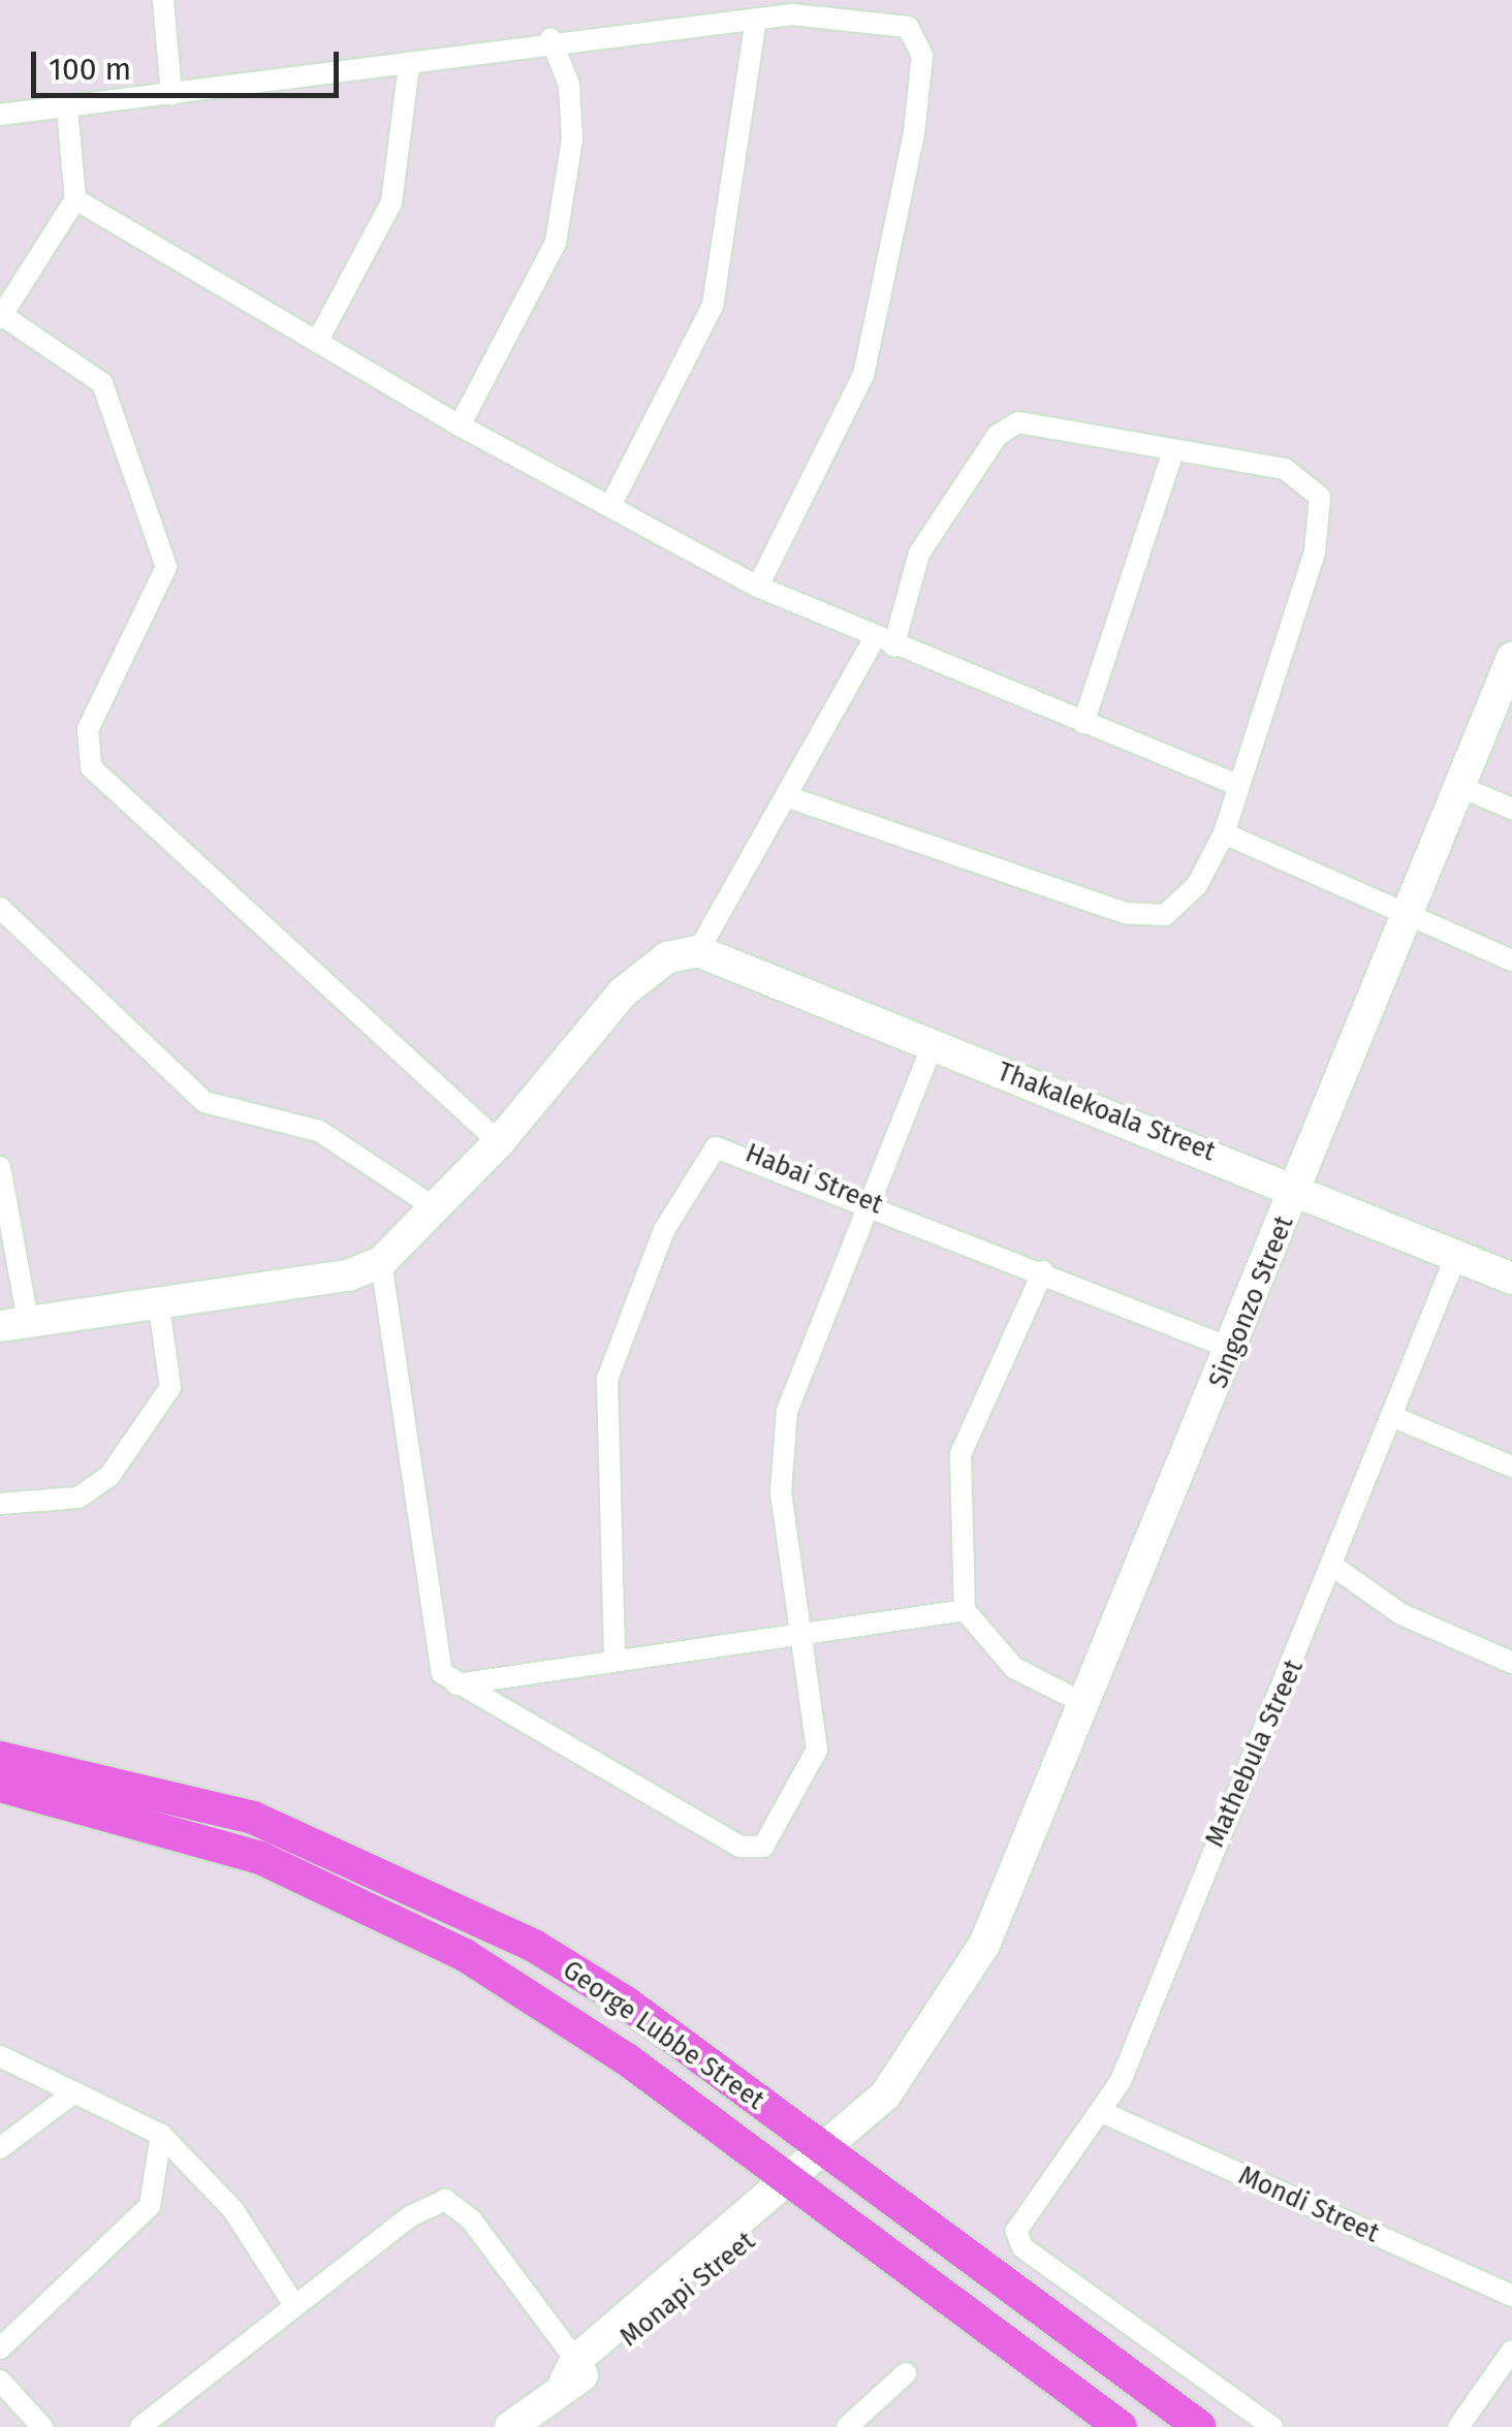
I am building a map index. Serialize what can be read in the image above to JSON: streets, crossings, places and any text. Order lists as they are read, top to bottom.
{
  "streets": {
    "main road": ["George Lubbe Street"],
    "street": [
      "Thakalekoala Street",
      "Habai Street",
      "Singonzo Street",
      "Mathebula Street",
      "Mondi Street",
      "Monapi Street"
    ]
  },
  "crossings": [
    ["Thakalekoala Street", "Singonzo Street"],
    ["Thakalekoala Street", "Mathebula Street"],
    ["Habai Street", "Singonzo Street"],
    ["Singonzo Street", "George Lubbe Street"],
    ["Singonzo Street", "Monapi Street"],
    ["Mathebula Street", "Mondi Street"],
    ["George Lubbe Street", "Monapi Street"]
  ],
  "scale_bar": "100 m"
}
